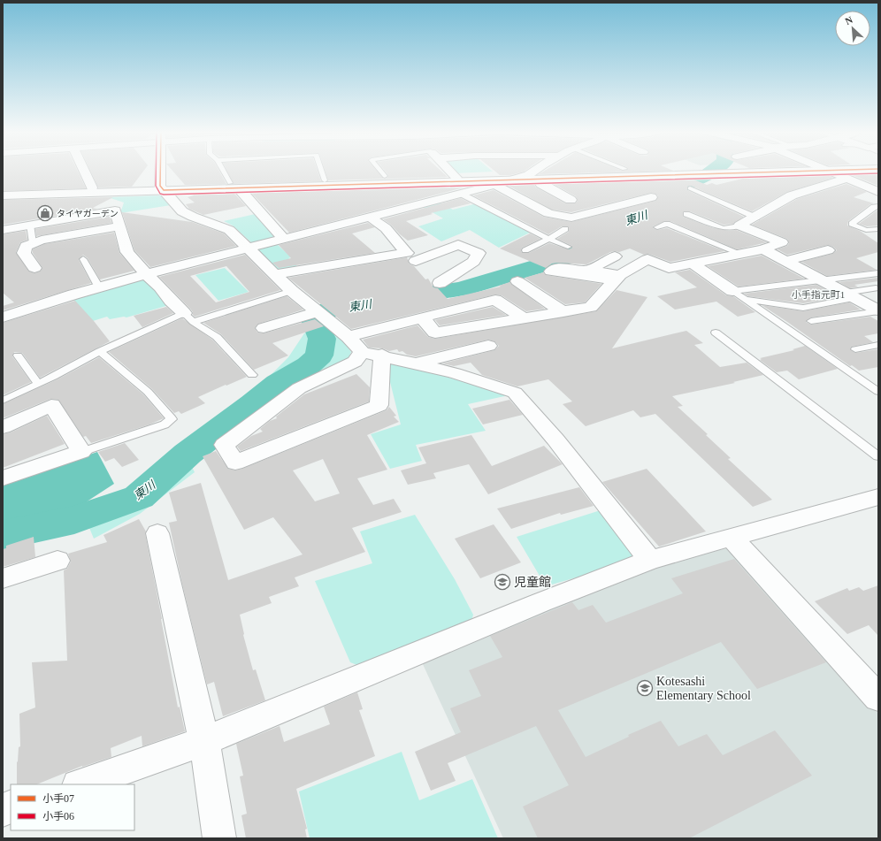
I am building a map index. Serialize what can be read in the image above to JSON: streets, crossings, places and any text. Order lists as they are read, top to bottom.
{
  "districts": ["小手指元町1"],
  "water": ["東川"],
  "places": {
    "shop": ["タイヤガーデン"],
    "school or university": ["児童館", "Kotesashi Elementary School"]
  },
  "lines": ["transit line 小手07", "transit line 小手06"],
  "legend": ["小手07", "小手06"],
  "north": "top left"
}
